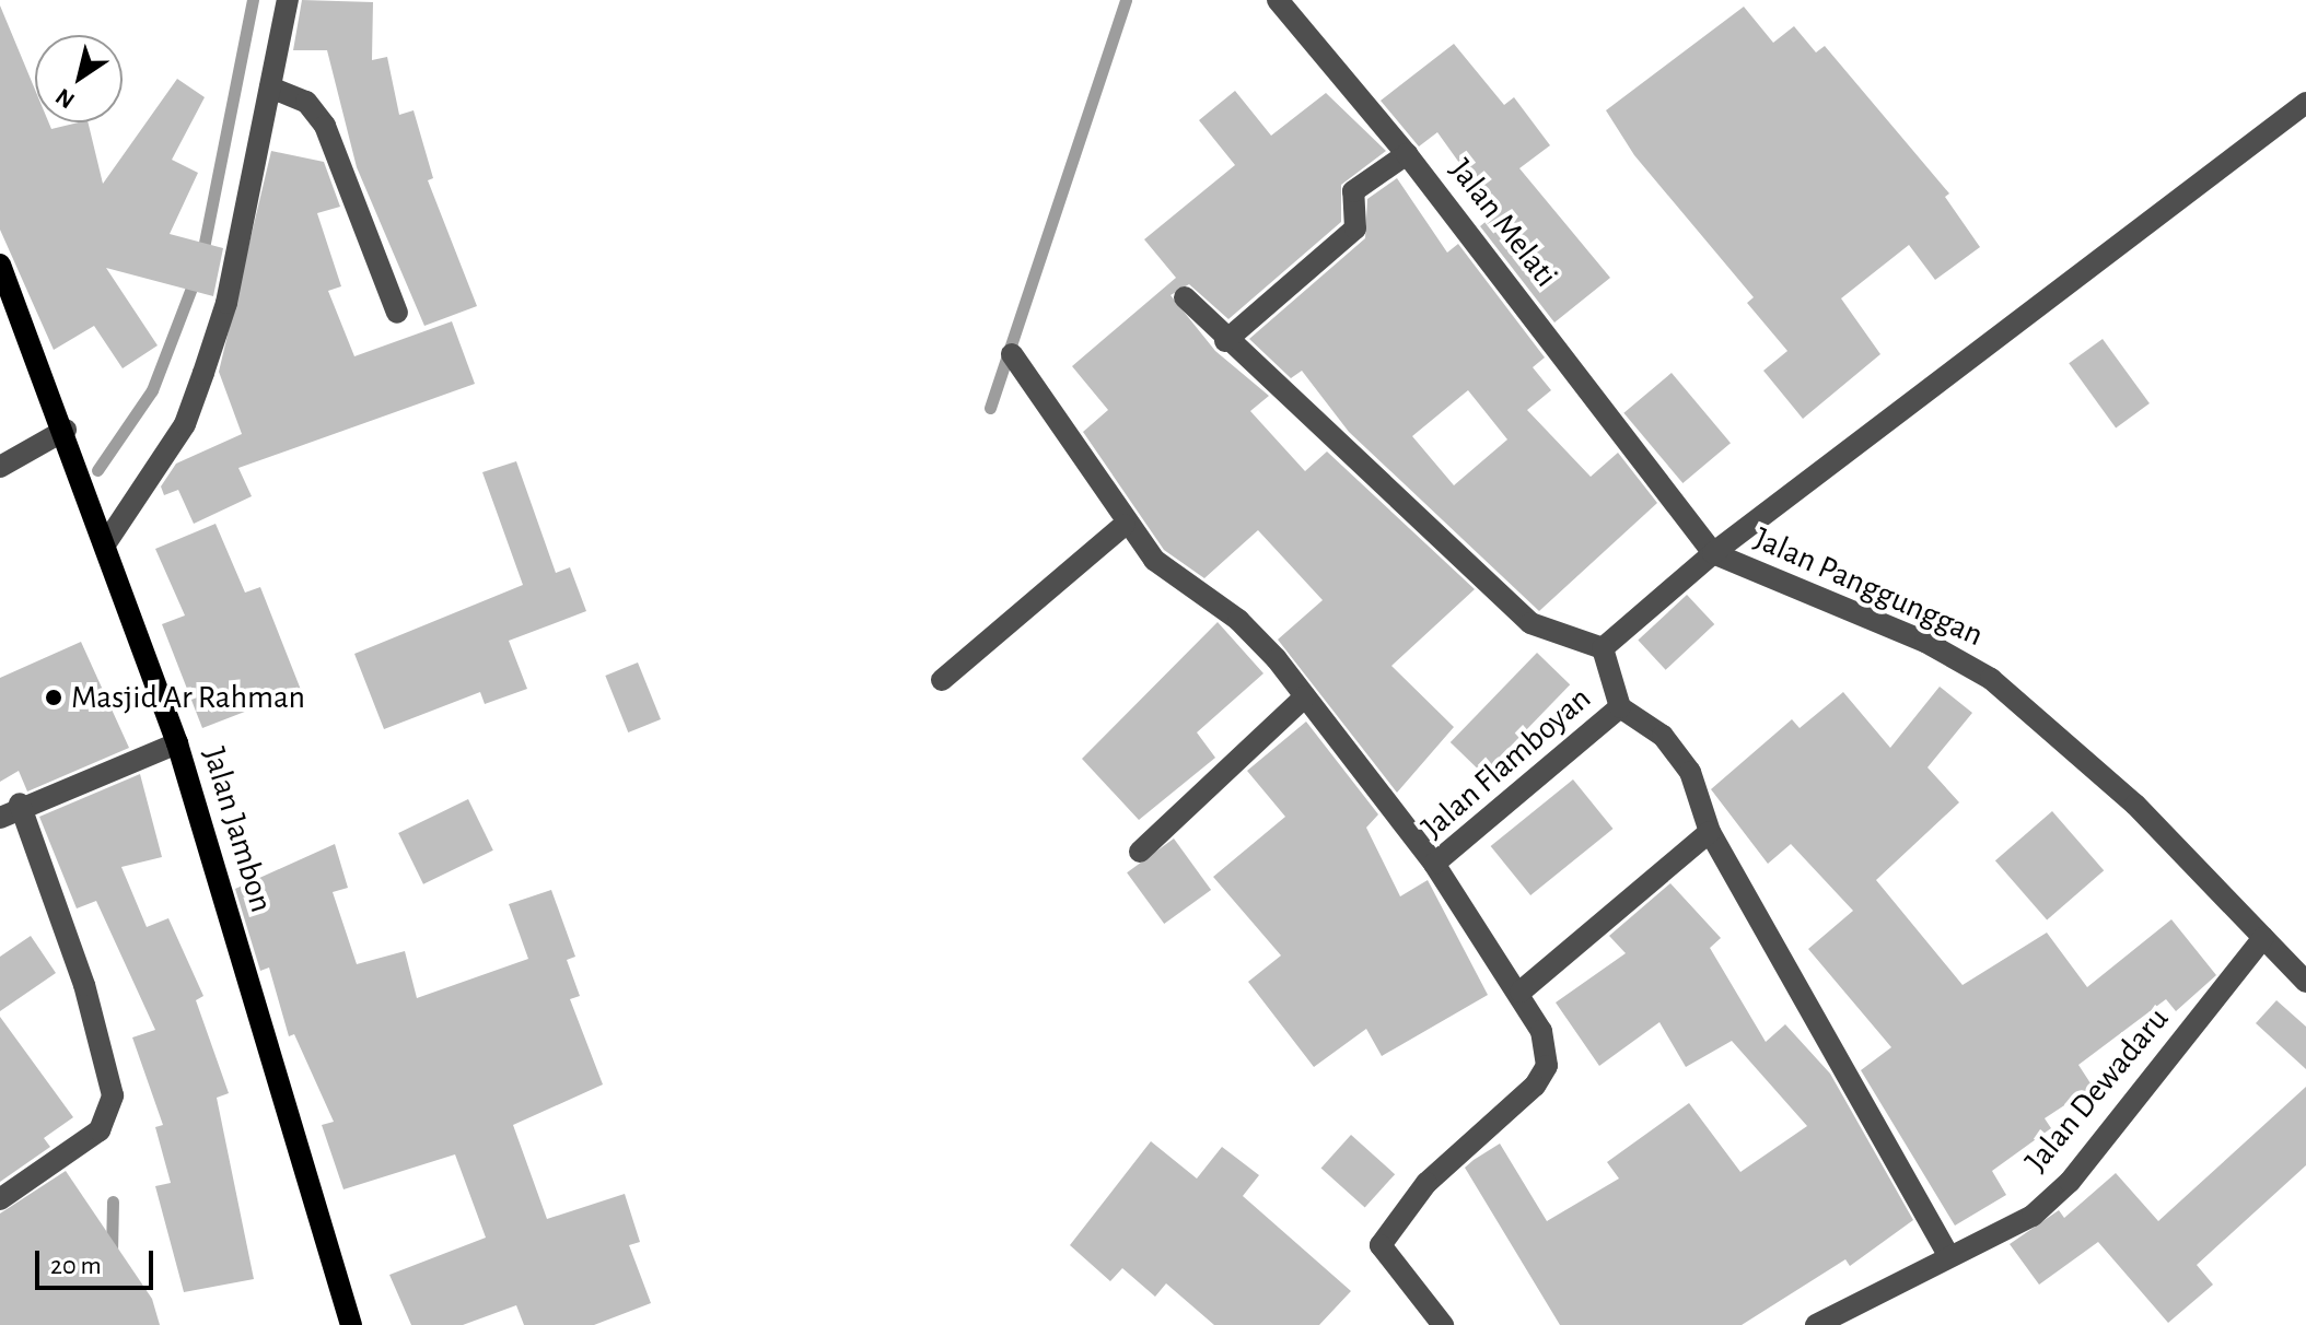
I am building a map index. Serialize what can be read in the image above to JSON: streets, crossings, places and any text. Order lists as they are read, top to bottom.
{
  "streets": {
    "main road": ["Jalan Jambon"],
    "street": [
      "Jalan Melati",
      "Jalan Panggunggan",
      "Jalan Flamboyan",
      "Jalan Dewadaru"
    ]
  },
  "crossings": [
    ["Jalan Melati", "Jalan Panggunggan"],
    ["Jalan Melati", "Jalan Flamboyan"],
    ["Jalan Panggunggan", "Jalan Flamboyan"],
    ["Jalan Panggunggan", "Jalan Dewadaru"]
  ],
  "places": ["Masjid Ar Rahman"],
  "scale_bar": "20 m",
  "north": "bottom left"
}
